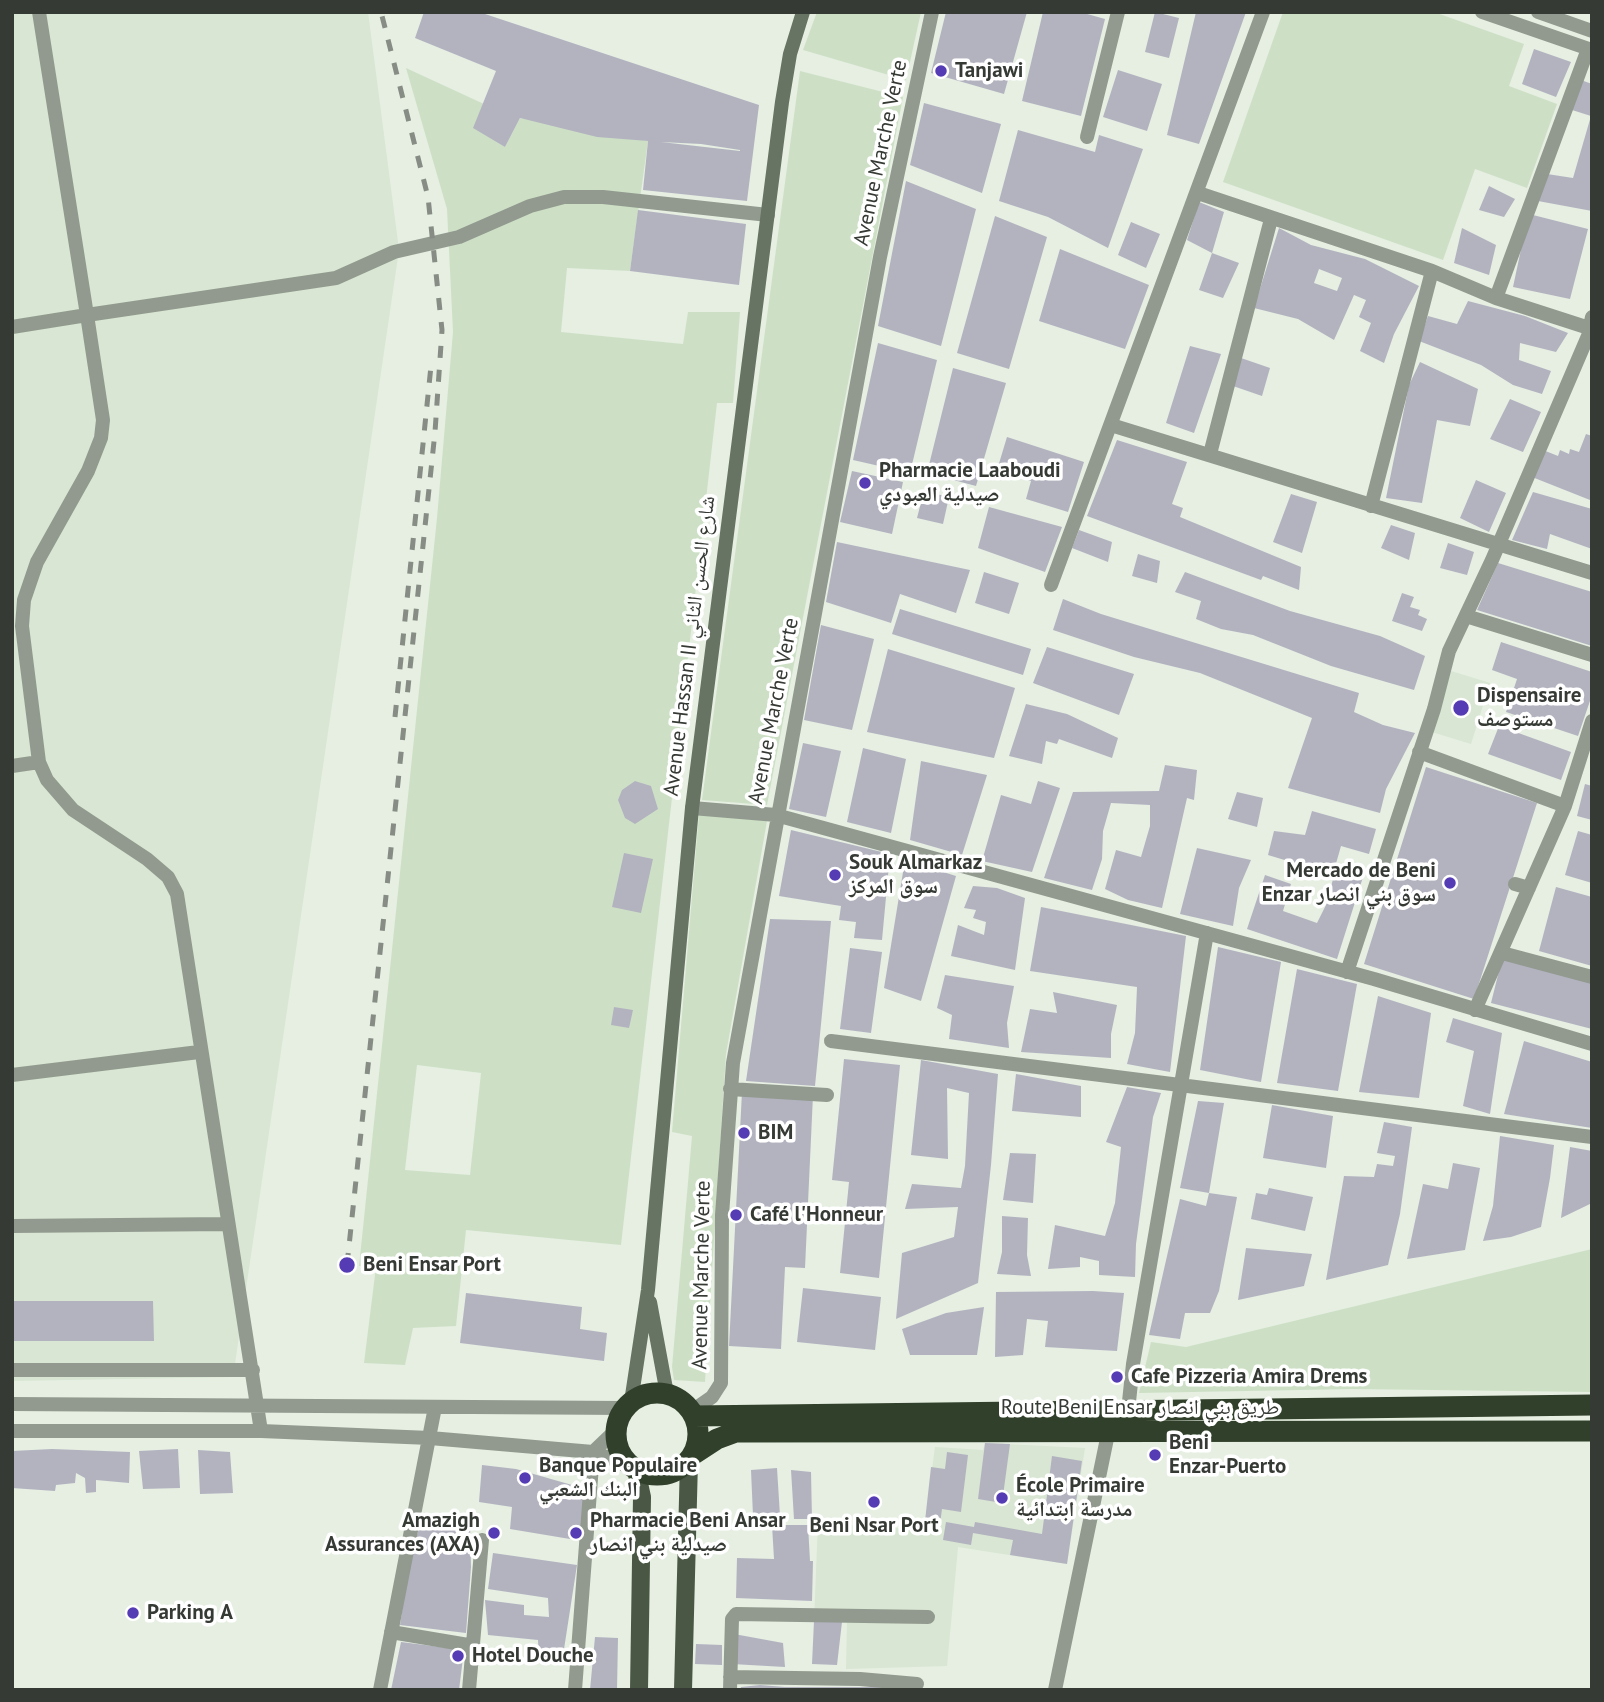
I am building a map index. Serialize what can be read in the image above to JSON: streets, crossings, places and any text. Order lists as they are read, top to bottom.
{
  "streets": {
    "highway": ["Route Beni Ensar طريق بني انصار"],
    "street": ["Avenue Marche Verte", "Avenue Hassan II شارع الحسن الثاني"]
  },
  "crossings": [
    ["Avenue Marche Verte", "Avenue Hassan II شارع الحسن الثاني"],
    ["Avenue Marche Verte", "Route Beni Ensar طريق بني انصار"],
    ["Avenue Hassan II شارع الحسن الثاني", "Route Beni Ensar طريق بني انصار"]
  ],
  "places": [
    "Tanjawi",
    "Pharmacie Laaboudi صيدلية العبودي",
    "Dispensaire مستوصف",
    "Souk Almarkaz سوق المركز",
    "Mercado de Beni Enzar سوق بني انصار",
    "BIM",
    "Café l'Honneur",
    "Beni Ensar Port",
    "Cafe Pizzeria Amira Drems",
    "Beni Enzar-Puerto",
    "Banque Populaire البنك الشعبي",
    "École Primaire مدرسة ابتدائية",
    "Beni Nsar Port",
    "Amazigh Assurances (AXA)",
    "Pharmacie Beni Ansar صيدلية بني انصار",
    "Parking A",
    "Hotel Douche"
  ]
}
